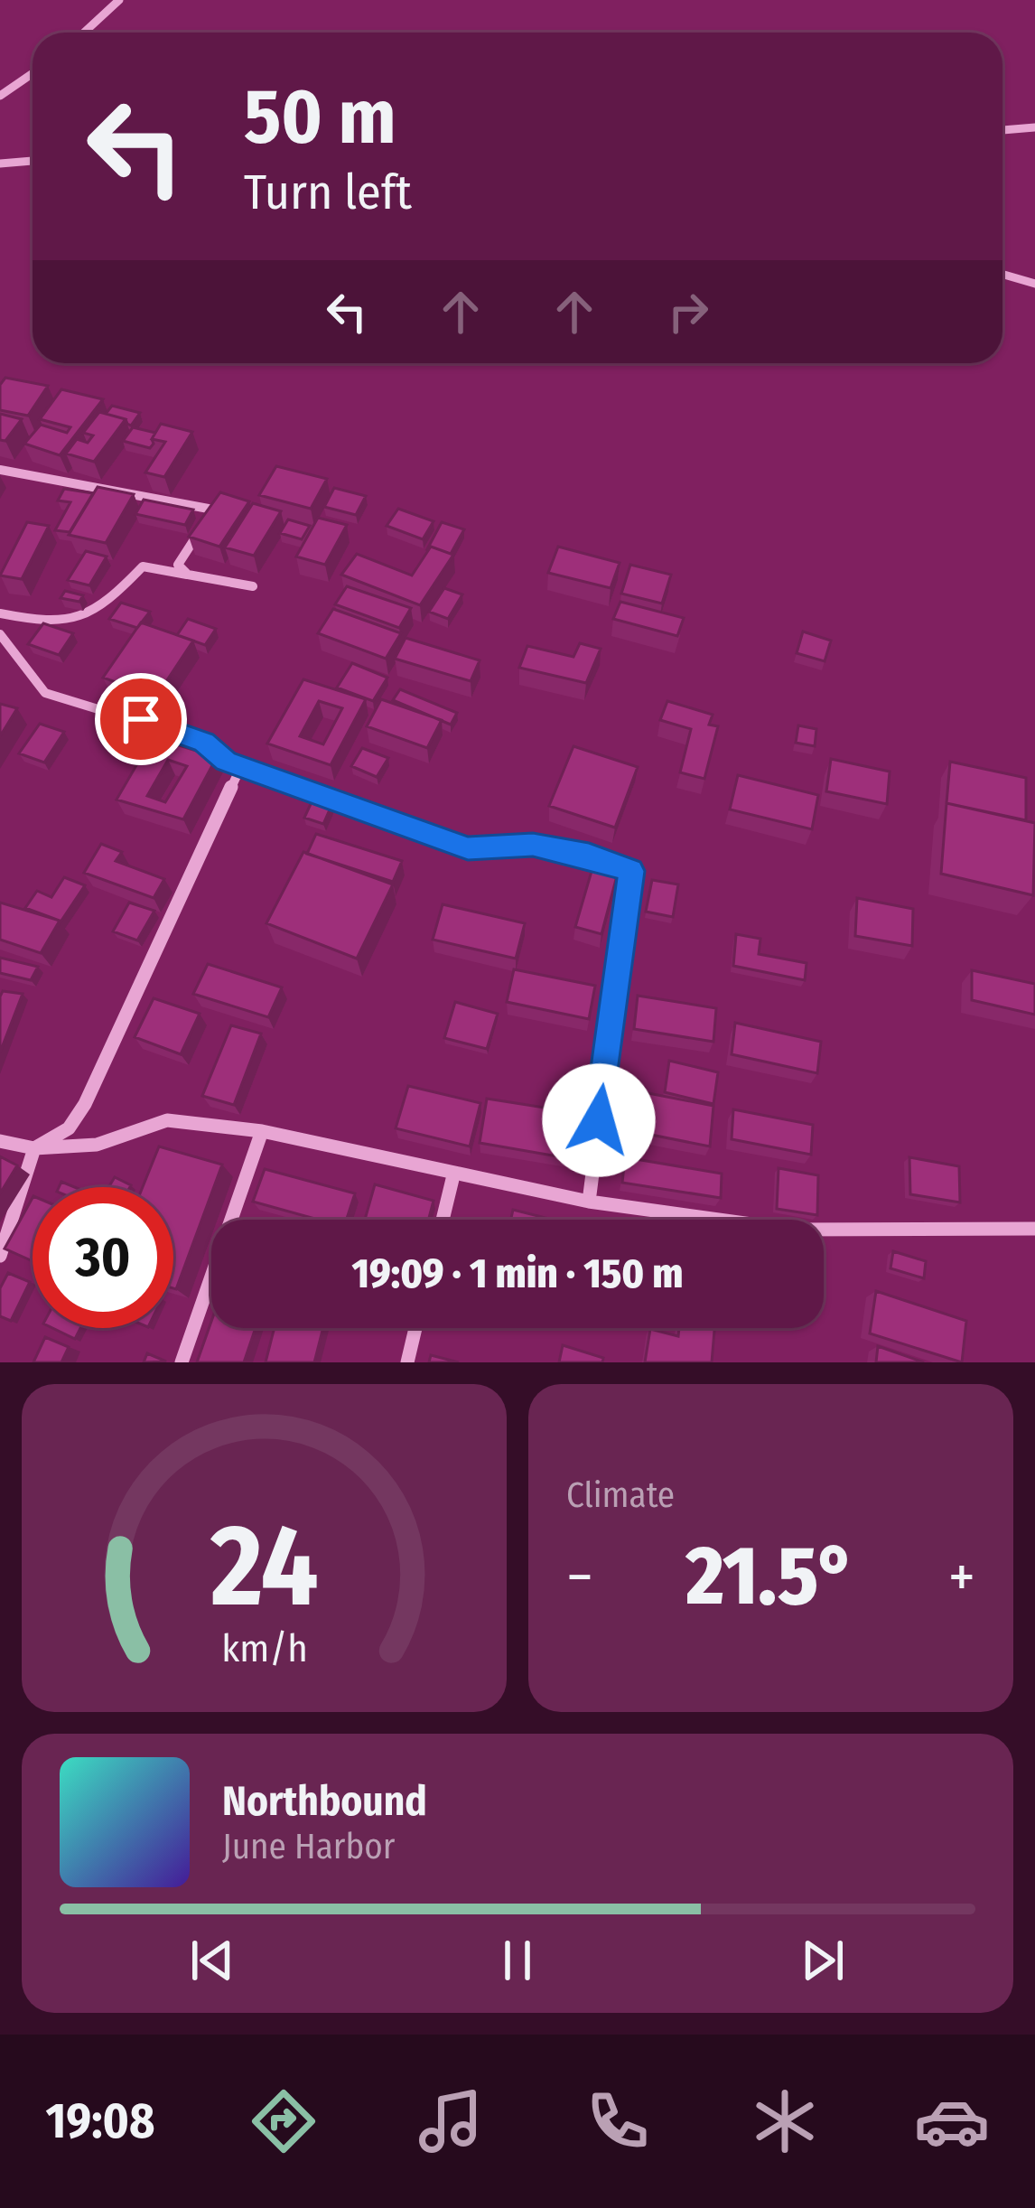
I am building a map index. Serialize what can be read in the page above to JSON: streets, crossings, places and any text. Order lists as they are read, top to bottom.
{
  "page": {
    "turn": ["50 m", "Turn left"],
    "limit": "30",
    "trip": "19:09 · 1 min · 150 m",
    "tile": "Climate",
    "heat": ["−", "21.5°", "+"],
    "song": ["Northbound", "June Harbor"],
    "tabs": "19:08",
    "gauge": ["24", "km/h"]
  }
}
